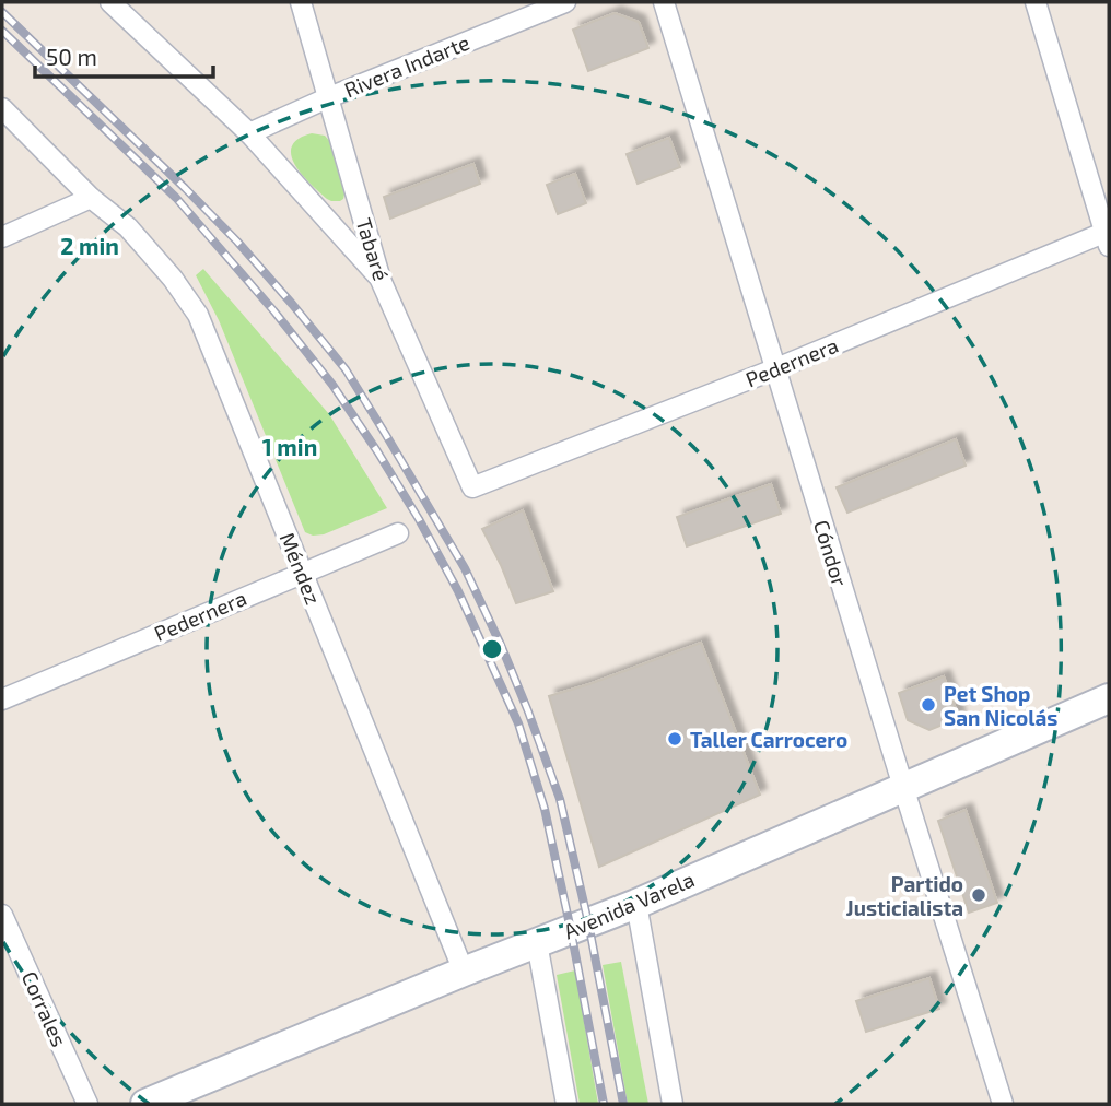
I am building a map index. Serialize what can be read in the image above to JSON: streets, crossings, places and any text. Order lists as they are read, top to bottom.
{
  "streets": {
    "main road": ["Avenida Varela"],
    "street": [
      "Rivera Indarte",
      "Tabaré",
      "Pedernera",
      "Cóndor",
      "Méndez",
      "Corrales"
    ]
  },
  "crossings": [
    ["Rivera Indarte", "Tabaré"],
    ["Tabaré", "Pedernera"],
    ["Pedernera", "Cóndor"],
    ["Pedernera", "Méndez"],
    ["Cóndor", "Avenida Varela"],
    ["Méndez", "Avenida Varela"]
  ],
  "places": ["Pet Shop San Nicolás", "Taller Carrocero", "Partido Justicialista"],
  "scale_bar": "50 m",
  "rings": ["2 min", "1 min"]
}
